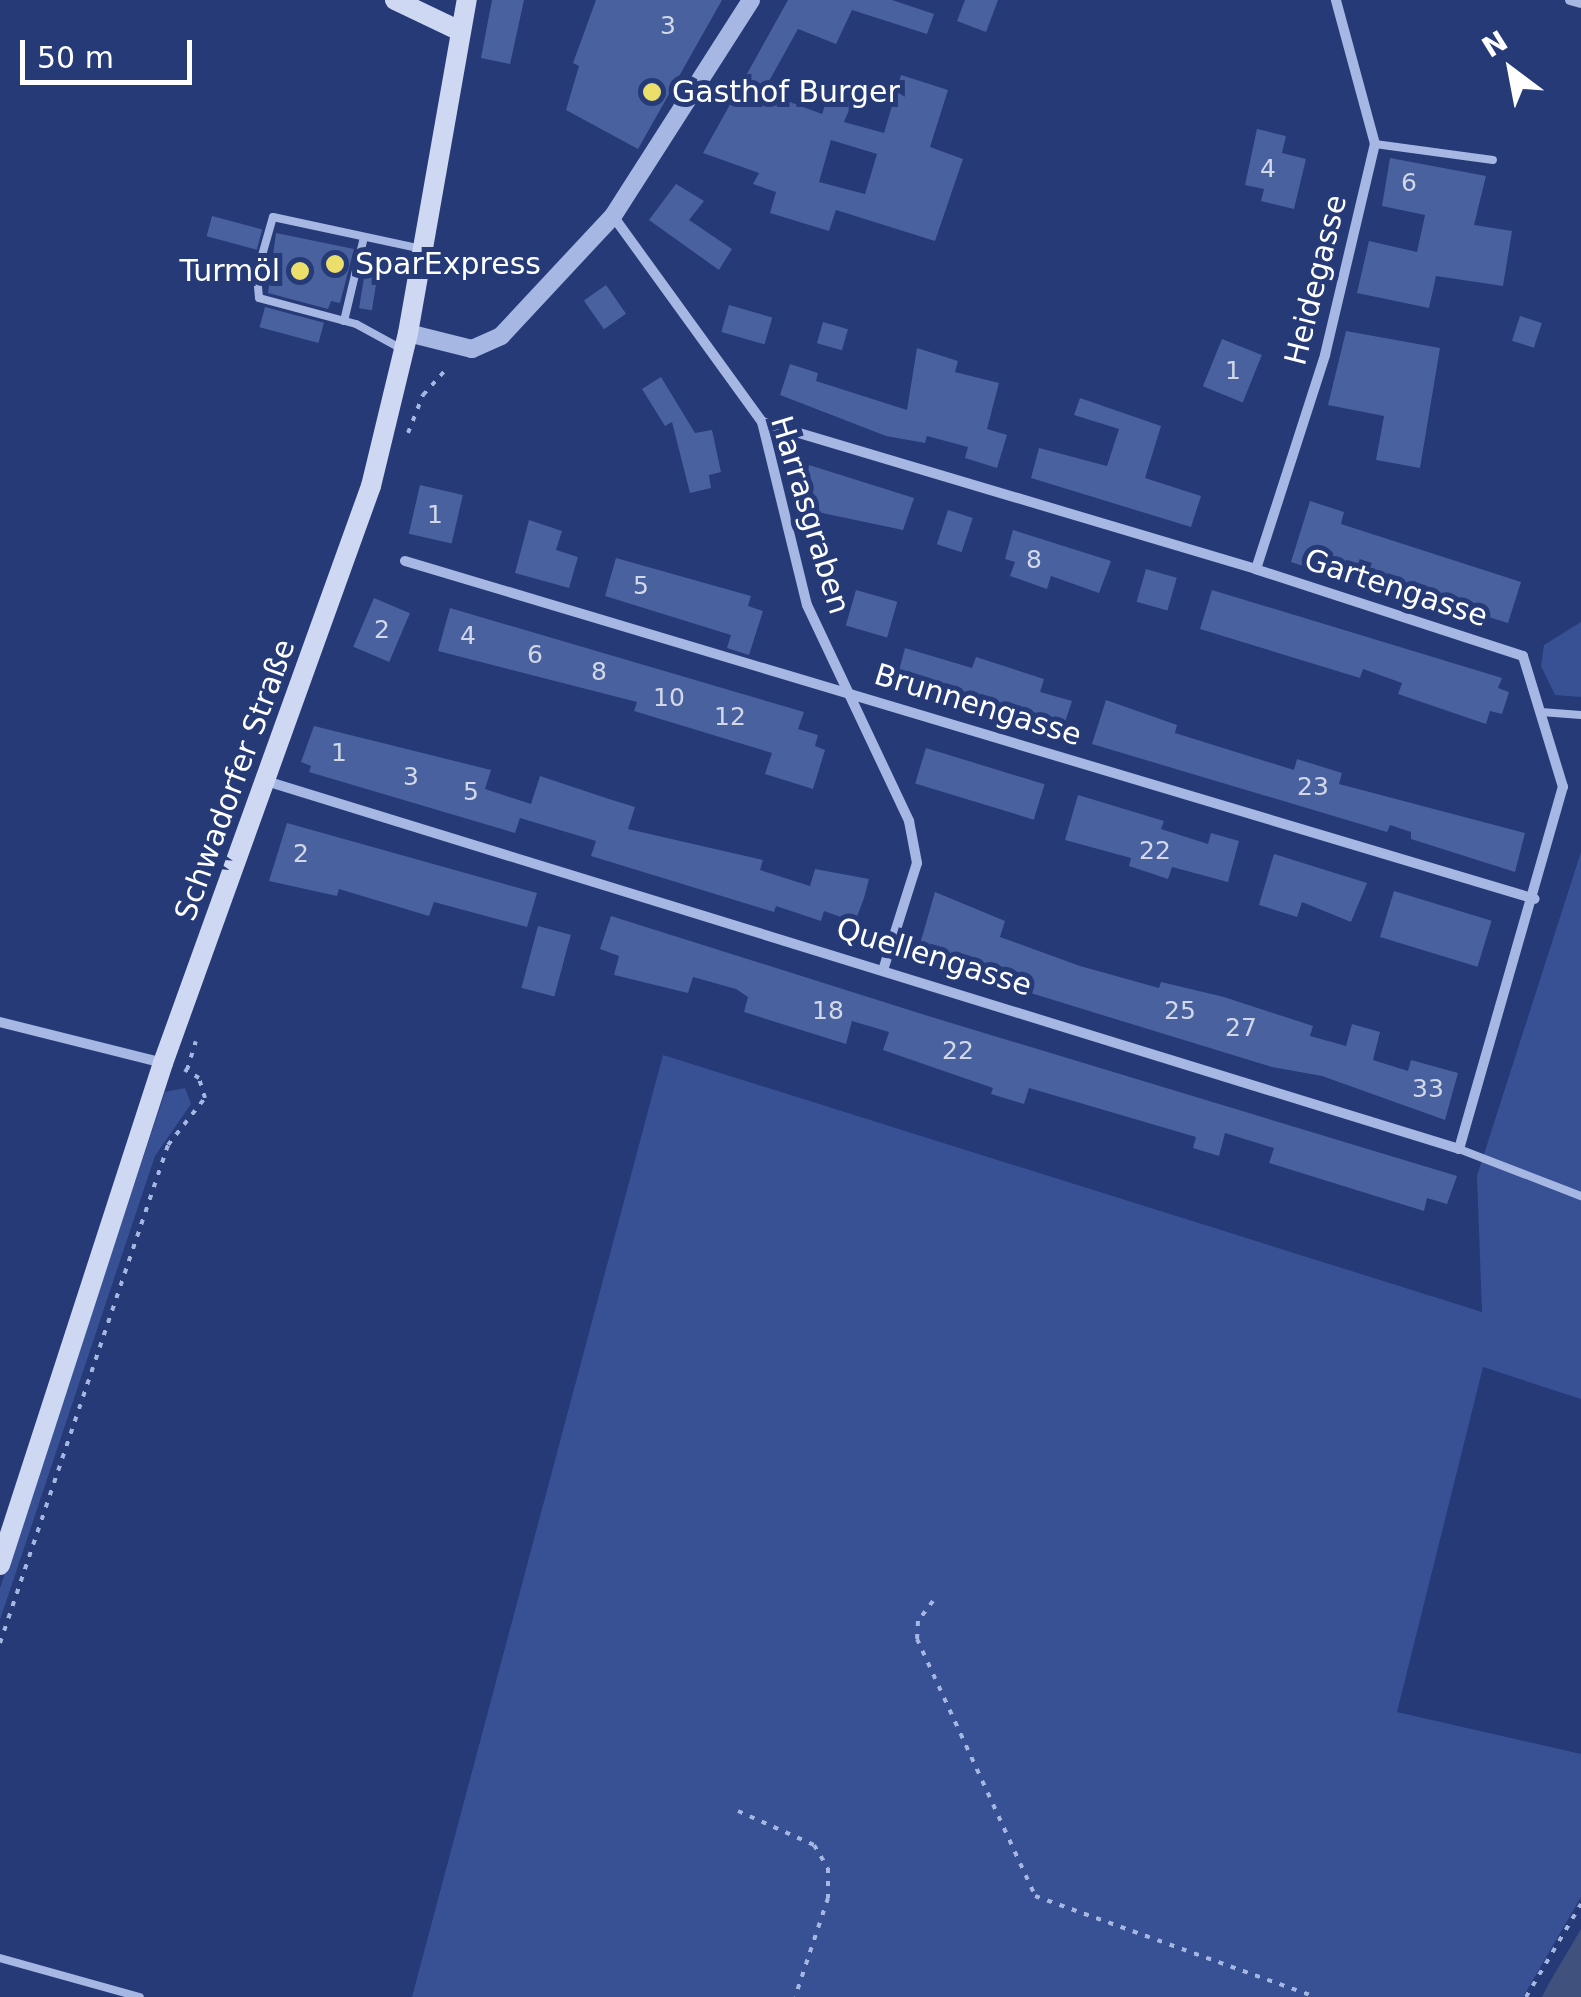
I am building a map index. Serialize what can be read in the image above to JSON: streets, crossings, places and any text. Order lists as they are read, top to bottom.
{
  "streets": {
    "main road": ["Schwadorfer Straße"],
    "street": [
      "Heidegasse",
      "Harrasgraben",
      "Gartengasse",
      "Brunnengasse",
      "Quellengasse"
    ]
  },
  "crossings": [
    ["Heidegasse", "Gartengasse"],
    ["Harrasgraben", "Gartengasse"],
    ["Harrasgraben", "Brunnengasse"],
    ["Harrasgraben", "Quellengasse"],
    ["Gartengasse", "Brunnengasse"],
    ["Gartengasse", "Quellengasse"],
    ["Schwadorfer Straße", "Quellengasse"]
  ],
  "places": ["Gasthof Burger", "SparExpress", "Turmöl"],
  "house_numbers": [
    "3",
    "4",
    "6",
    "1",
    "1",
    "8",
    "5",
    "2",
    "4",
    "6",
    "8",
    "10",
    "12",
    "1",
    "3",
    "23",
    "5",
    "22",
    "2",
    "18",
    "25",
    "27",
    "22",
    "33"
  ],
  "scale_bar": "50 m",
  "north": "top left"
}
